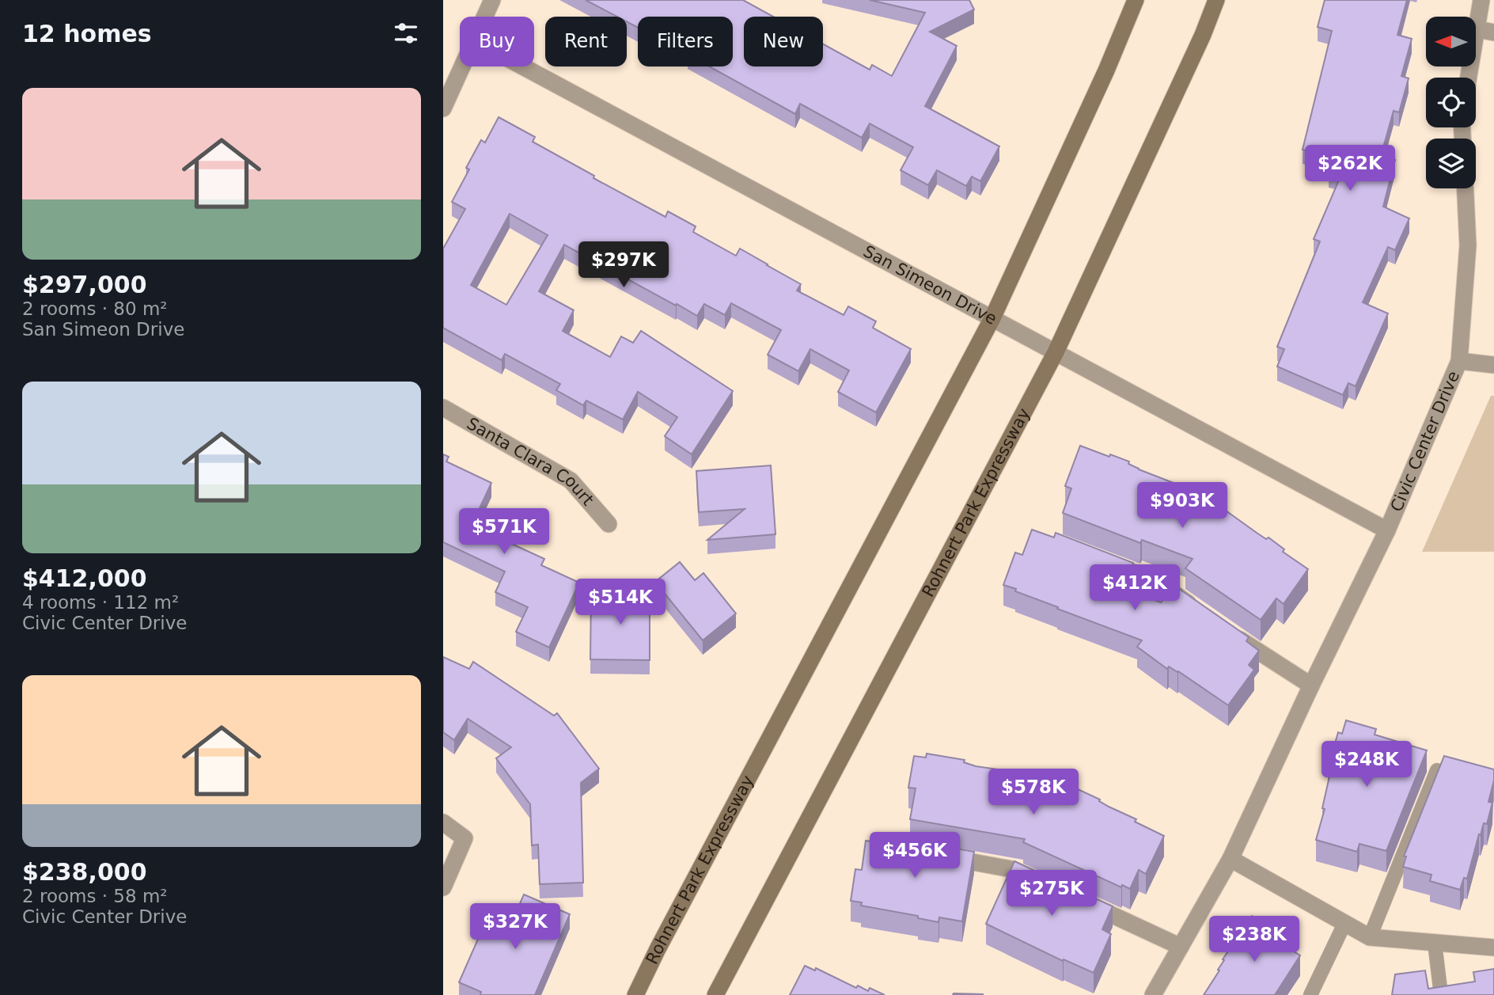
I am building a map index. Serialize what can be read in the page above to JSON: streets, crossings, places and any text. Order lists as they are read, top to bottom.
{
  "streets": {
    "main road": ["Rohnert Park Expressway"],
    "street": ["San Simeon Drive", "Civic Center Drive", "Santa Clara Court"]
  },
  "crossings": [
    ["San Simeon Drive", "Civic Center Drive"],
    ["San Simeon Drive", "Rohnert Park Expressway"]
  ],
  "north": "left",
  "page": {
    "heading": "12 homes",
    "chip": [
      "Buy",
      "Rent",
      "Filters",
      "New"
    ],
    "list": [
      {
        "name": "$297,000",
        "note": "2 rooms · 80 m² · San Simeon Drive"
      },
      {
        "name": "$412,000",
        "note": "4 rooms · 112 m² · Civic Center Drive"
      },
      {
        "name": "$238,000",
        "note": "2 rooms · 58 m² · Civic Center Drive"
      }
    ],
    "price": [
      "$262K",
      "$297K",
      "$903K",
      "$571K",
      "$412K",
      "$514K",
      "$248K",
      "$578K",
      "$456K",
      "$275K",
      "$327K",
      "$238K"
    ]
  }
}
